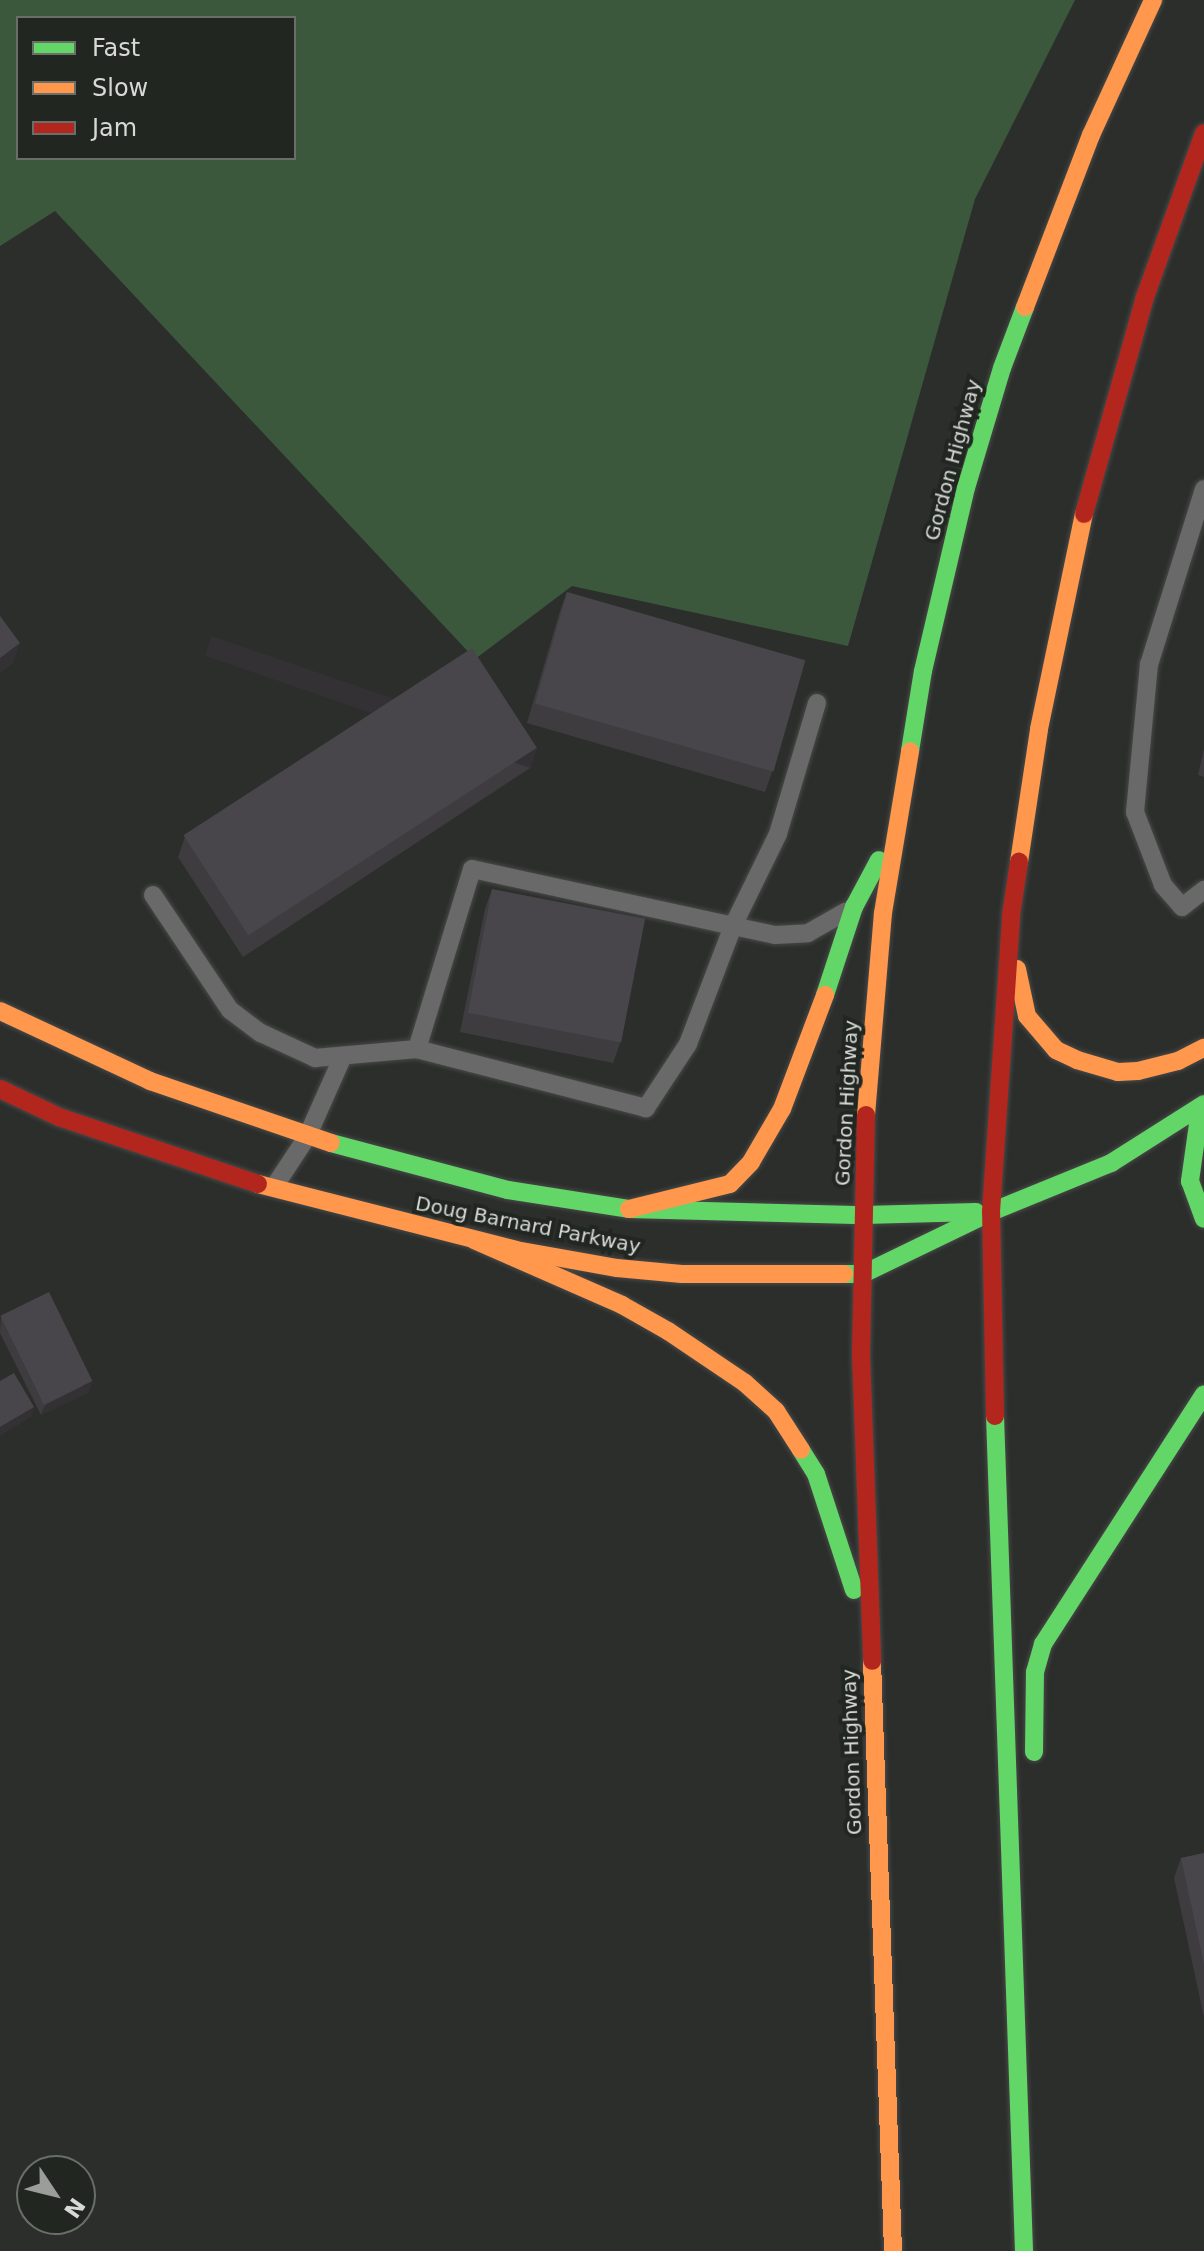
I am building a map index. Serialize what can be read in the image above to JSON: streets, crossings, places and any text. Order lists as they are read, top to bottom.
{
  "streets": {
    "main road": ["Gordon Highway", "Doug Barnard Parkway"]
  },
  "crossings": [
    ["Gordon Highway", "Doug Barnard Parkway"]
  ],
  "legend": ["Fast", "Slow", "Jam"],
  "north": "bottom right"
}
